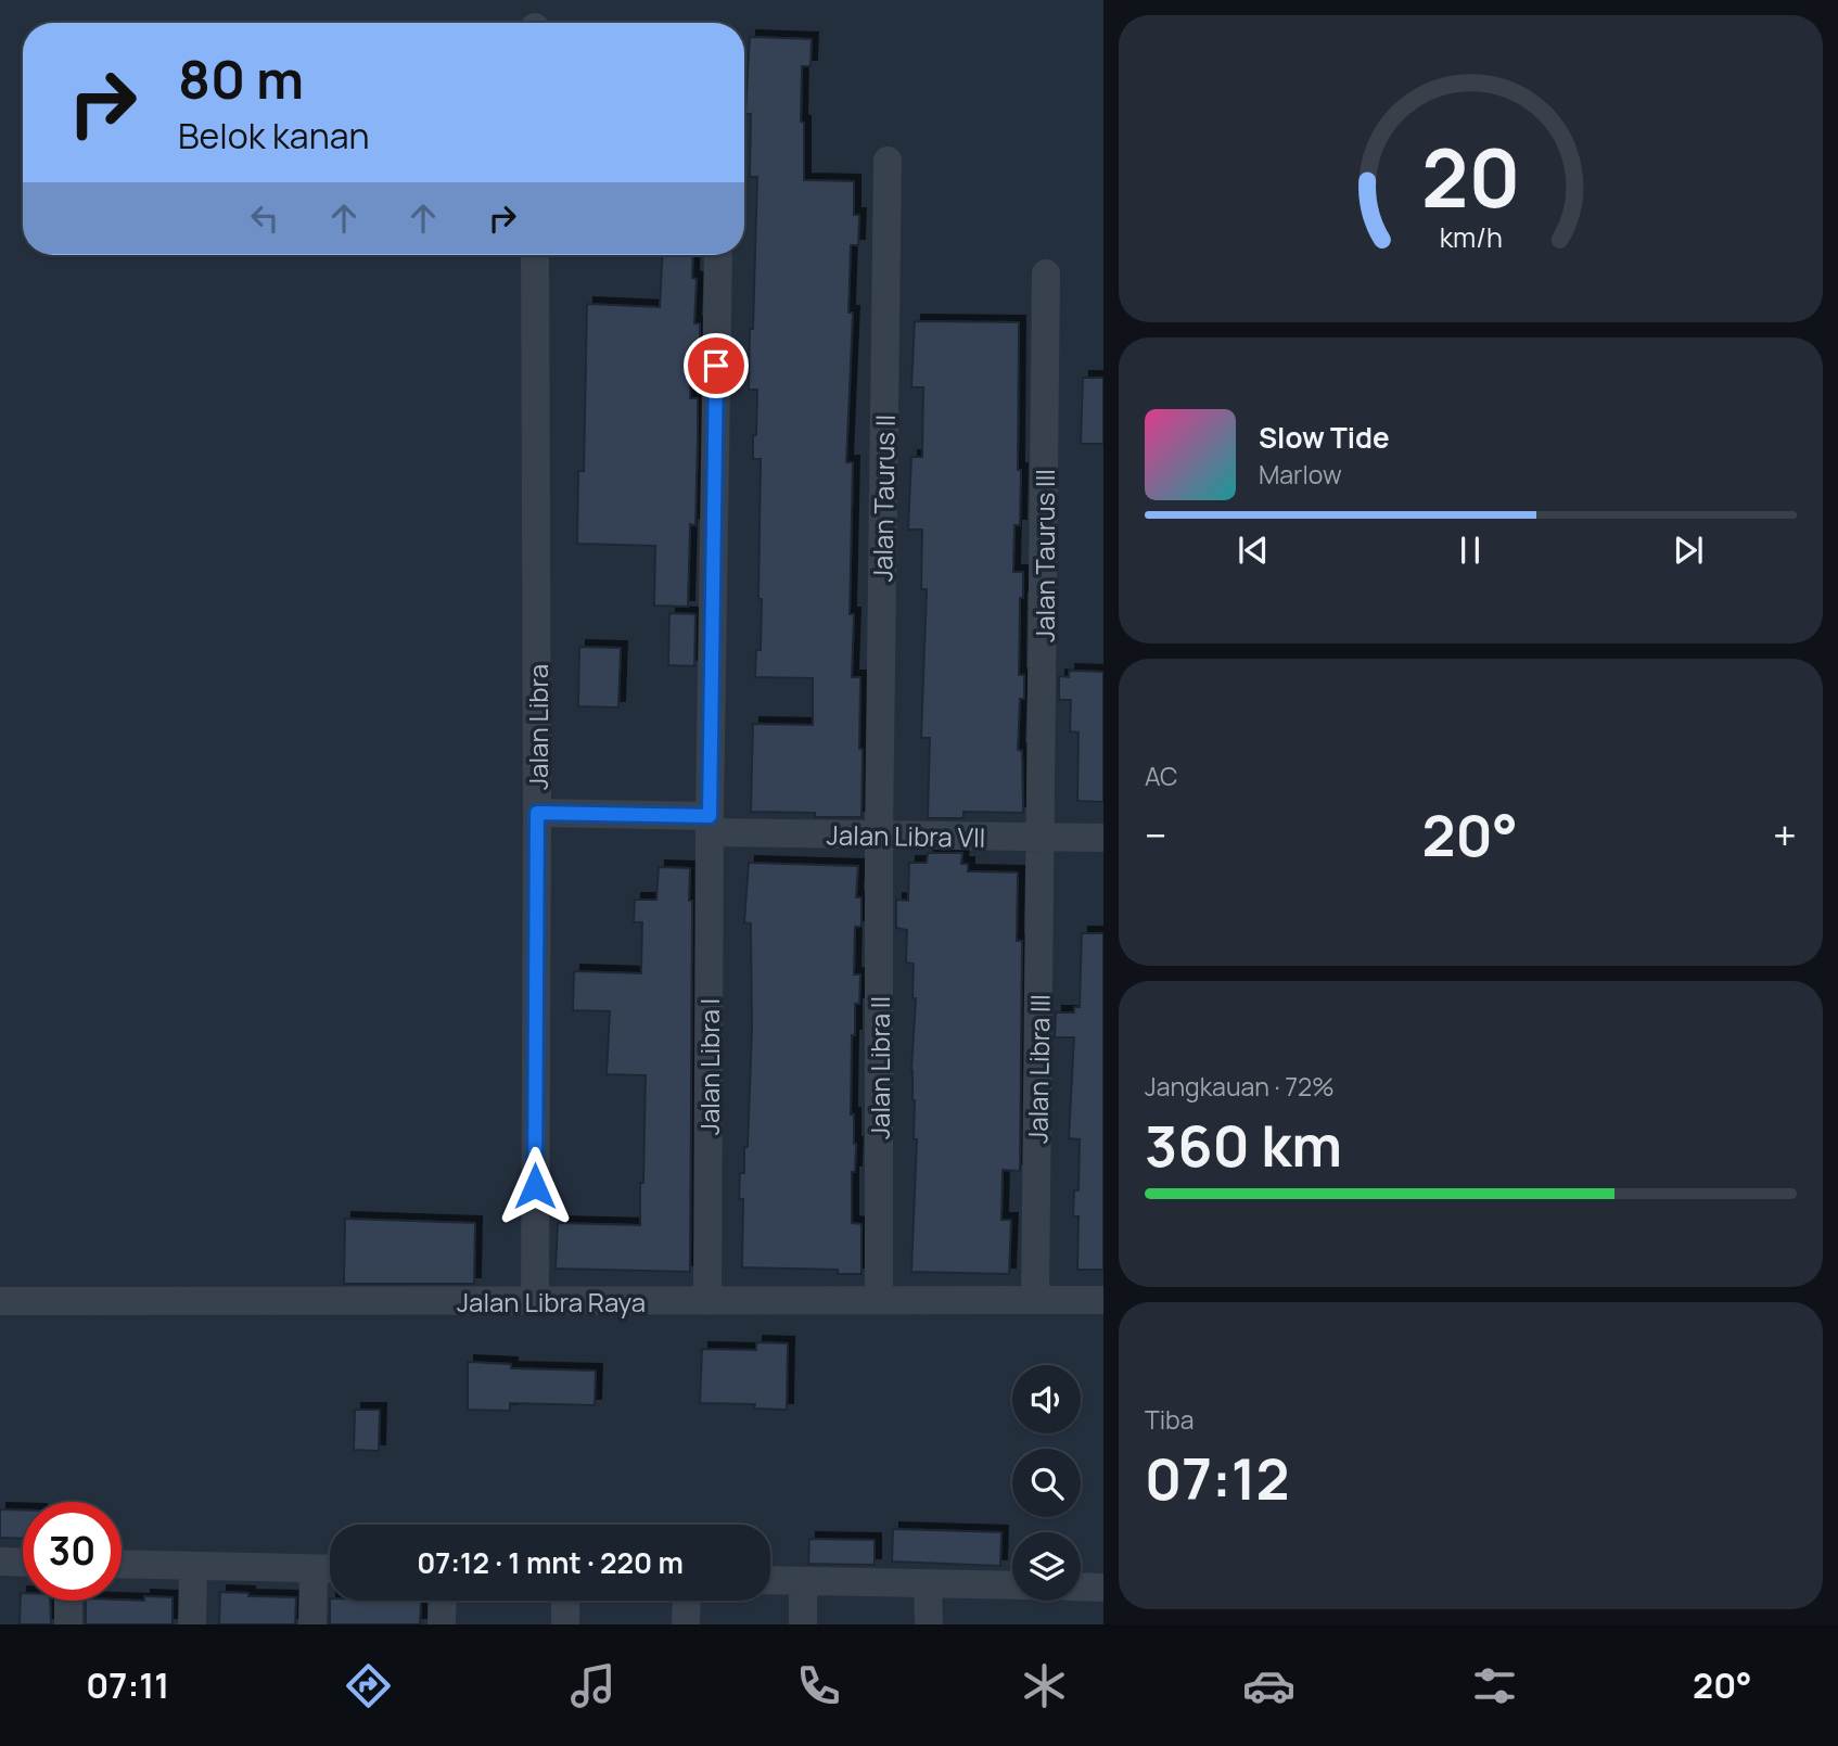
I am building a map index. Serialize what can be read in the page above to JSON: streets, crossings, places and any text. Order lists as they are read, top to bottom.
{
  "streets": {
    "street": [
      "Jalan Taurus II",
      "Jalan Taurus III",
      "Jalan Libra",
      "Jalan Libra VII",
      "Jalan Libra I",
      "Jalan Libra II",
      "Jalan Libra III",
      "Jalan Libra Raya"
    ]
  },
  "crossings": [
    ["Jalan Taurus II", "Jalan Libra VII"],
    ["Jalan Taurus II", "Jalan Libra II"],
    ["Jalan Taurus III", "Jalan Libra VII"],
    ["Jalan Taurus III", "Jalan Libra III"],
    ["Jalan Libra", "Jalan Libra VII"],
    ["Jalan Libra", "Jalan Libra Raya"],
    ["Jalan Libra VII", "Jalan Libra I"],
    ["Jalan Libra VII", "Jalan Libra II"],
    ["Jalan Libra VII", "Jalan Libra III"],
    ["Jalan Libra I", "Jalan Libra Raya"],
    ["Jalan Libra II", "Jalan Libra Raya"],
    ["Jalan Libra III", "Jalan Libra Raya"]
  ],
  "page": {
    "turn": ["80 m", "Belok kanan"],
    "song": ["Slow Tide", "Marlow"],
    "tile": [
      "AC",
      ["Jangkauan · 72%", "360 km"],
      ["Tiba", "07:12"]
    ],
    "heat": ["−", "20°", "+"],
    "limit": "30",
    "trip": "07:12 · 1 mnt · 220 m",
    "tabs": ["07:11", "20°"],
    "gauge": ["20", "km/h"]
  }
}
